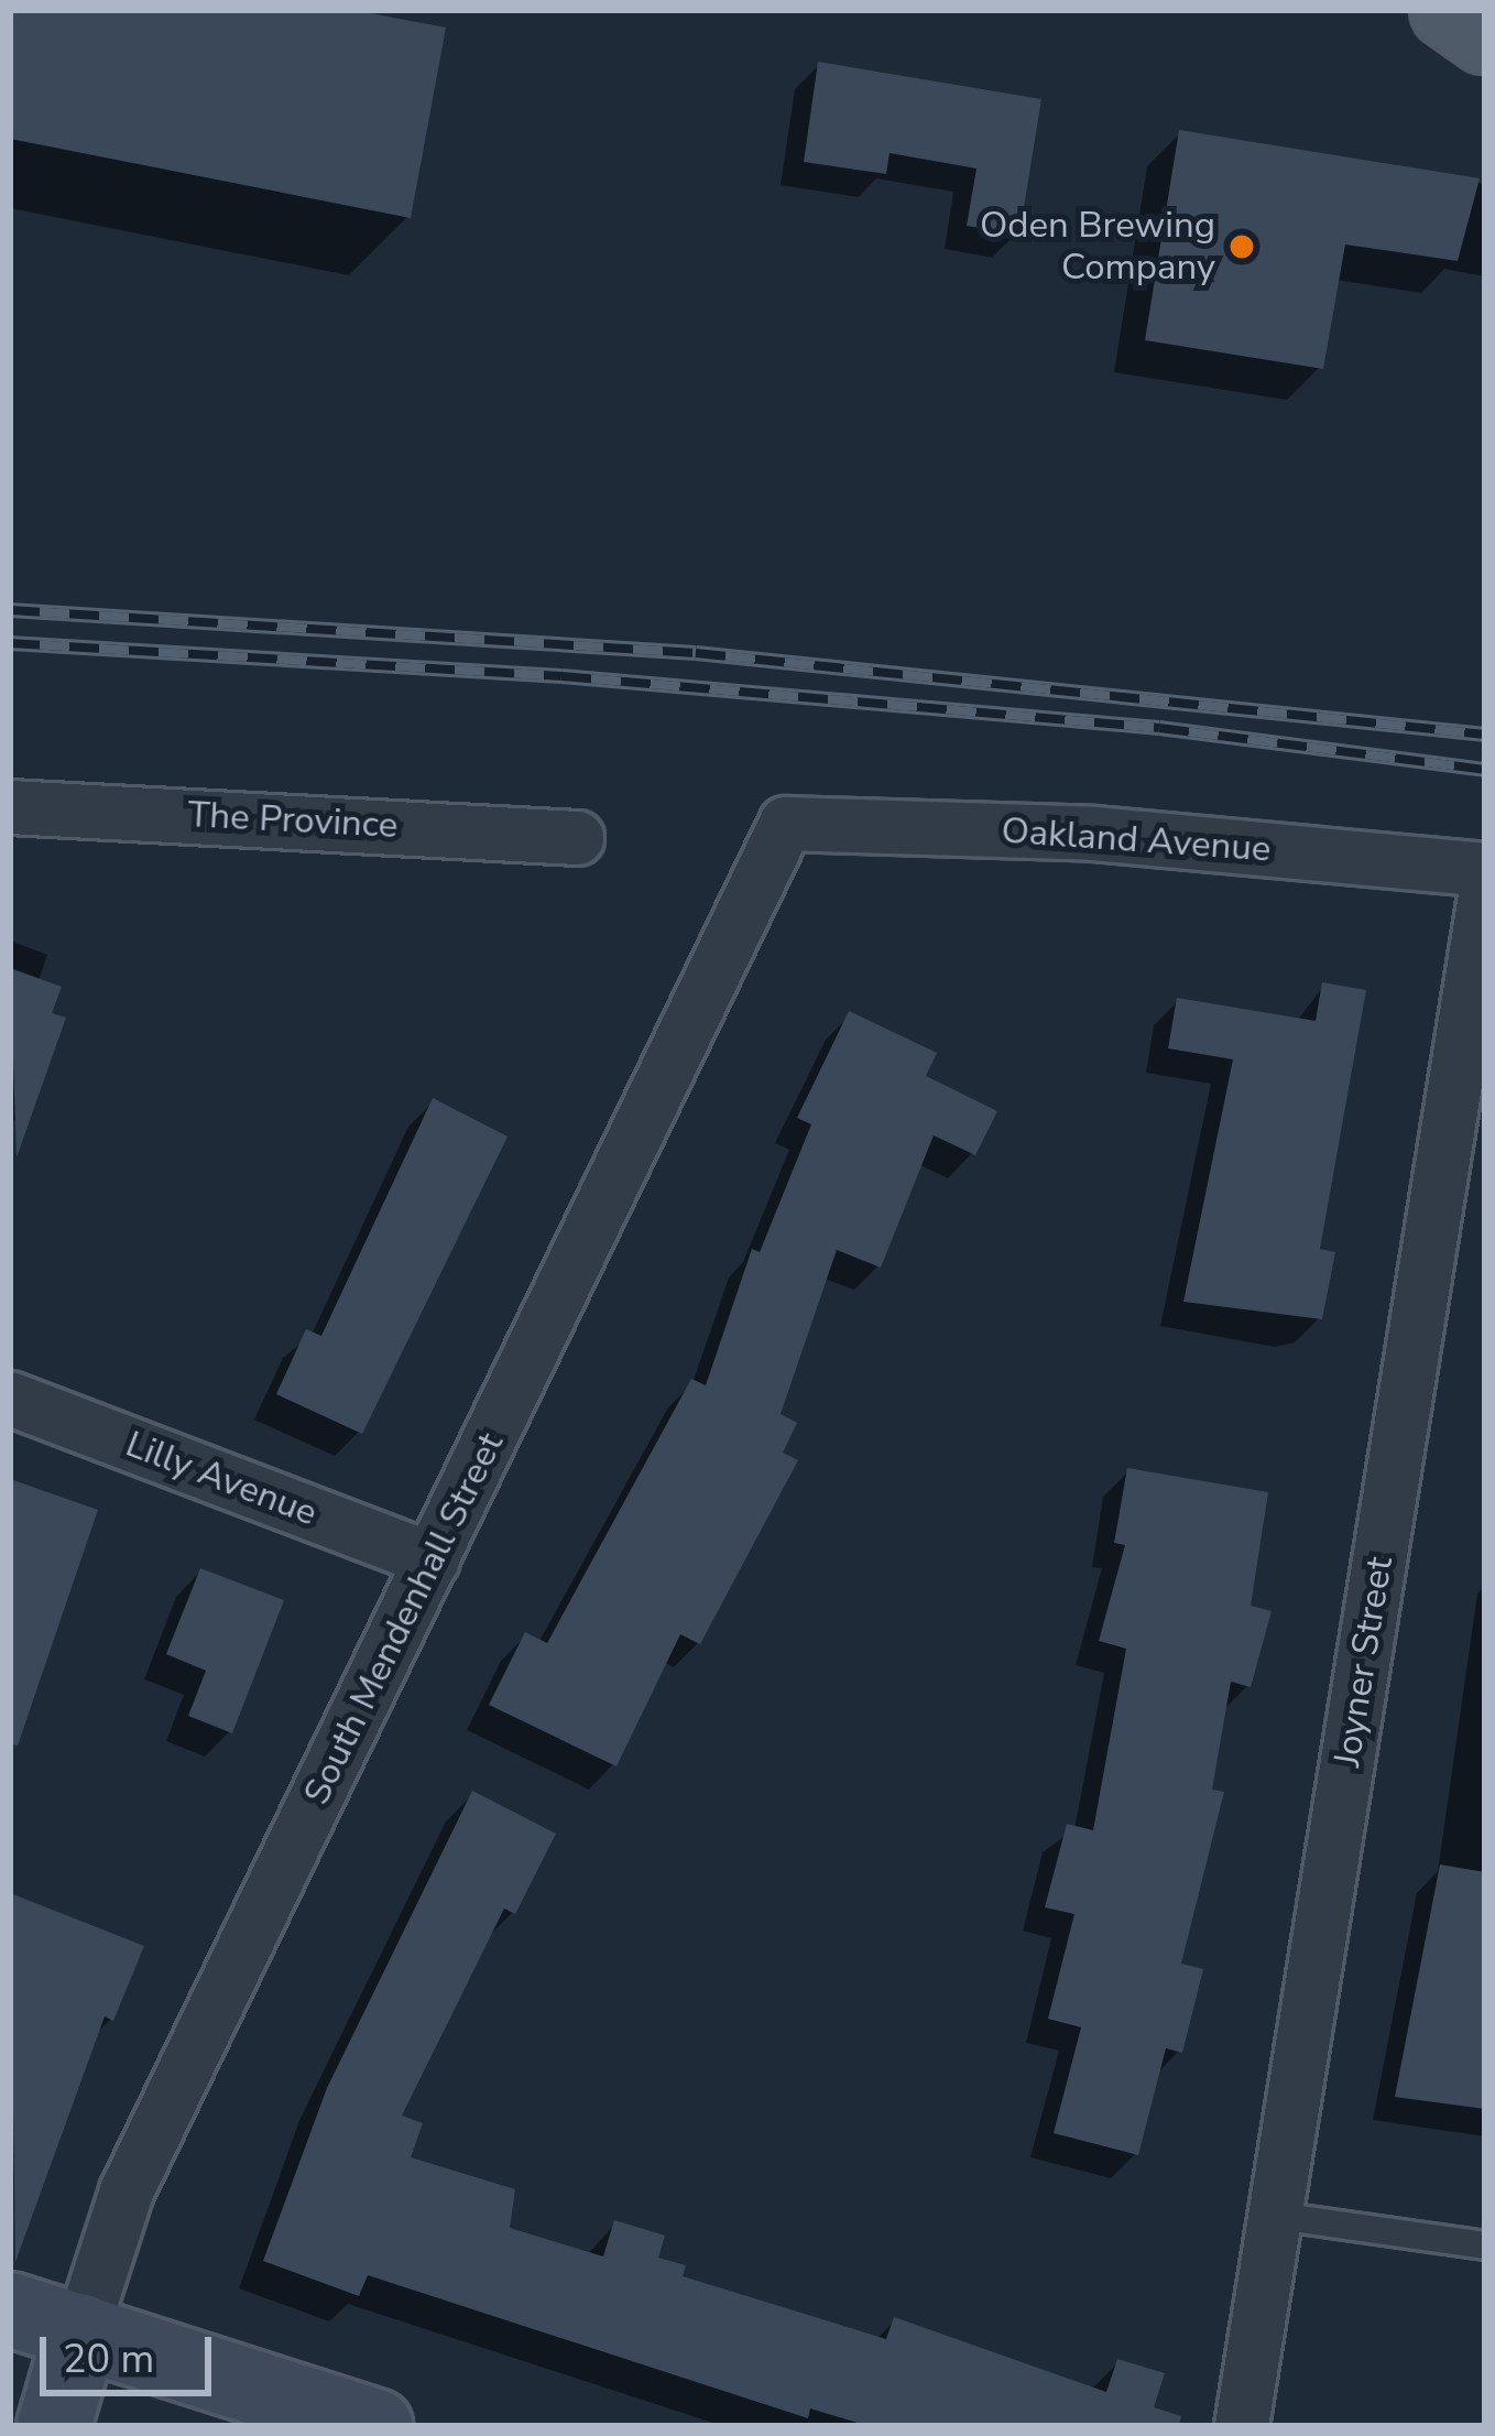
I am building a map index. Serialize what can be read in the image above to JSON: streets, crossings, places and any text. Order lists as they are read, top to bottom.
{
  "streets": {
    "main road": ["South Mendenhall Street"],
    "street": [
      "The Province",
      "Oakland Avenue",
      "Lilly Avenue",
      "Joyner Street"
    ]
  },
  "crossings": [
    ["Oakland Avenue", "South Mendenhall Street"],
    ["Lilly Avenue", "South Mendenhall Street"]
  ],
  "places": ["Oden Brewing Company"],
  "scale_bar": "20 m"
}
